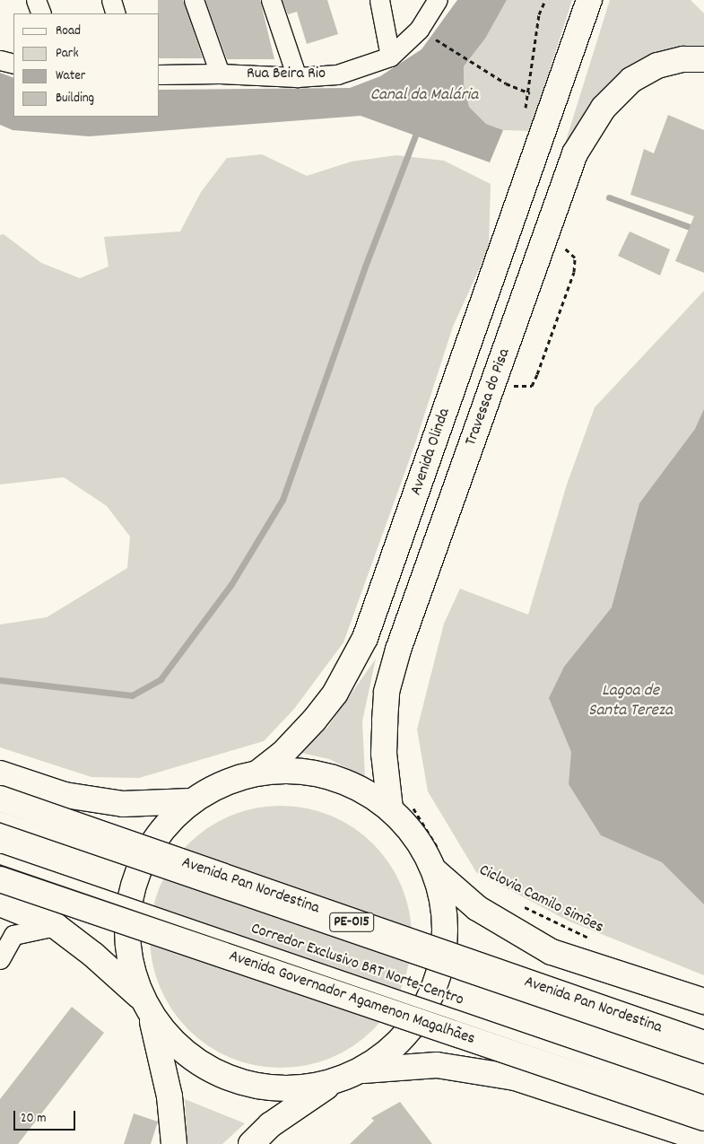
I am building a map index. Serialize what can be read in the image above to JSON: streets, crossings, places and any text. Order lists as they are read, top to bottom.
{
  "streets": {
    "main road": [
      "Travessa do Pisa",
      "Avenida Olinda",
      "Avenida Pan Nordestina",
      "PE-015",
      "Avenida Governador Agamenon Magalhães"
    ],
    "street": ["Rua Beira Rio"],
    "lane": ["Corredor Exclusivo BRT Norte-Centro"],
    "path": ["Ciclovia Camilo Simões"]
  },
  "water": ["Canal da Malária", "Lagoa de Santa Tereza"],
  "legend": [
    "Road",
    "Park",
    "Water",
    "Building"
  ],
  "scale_bar": "20 m"
}
